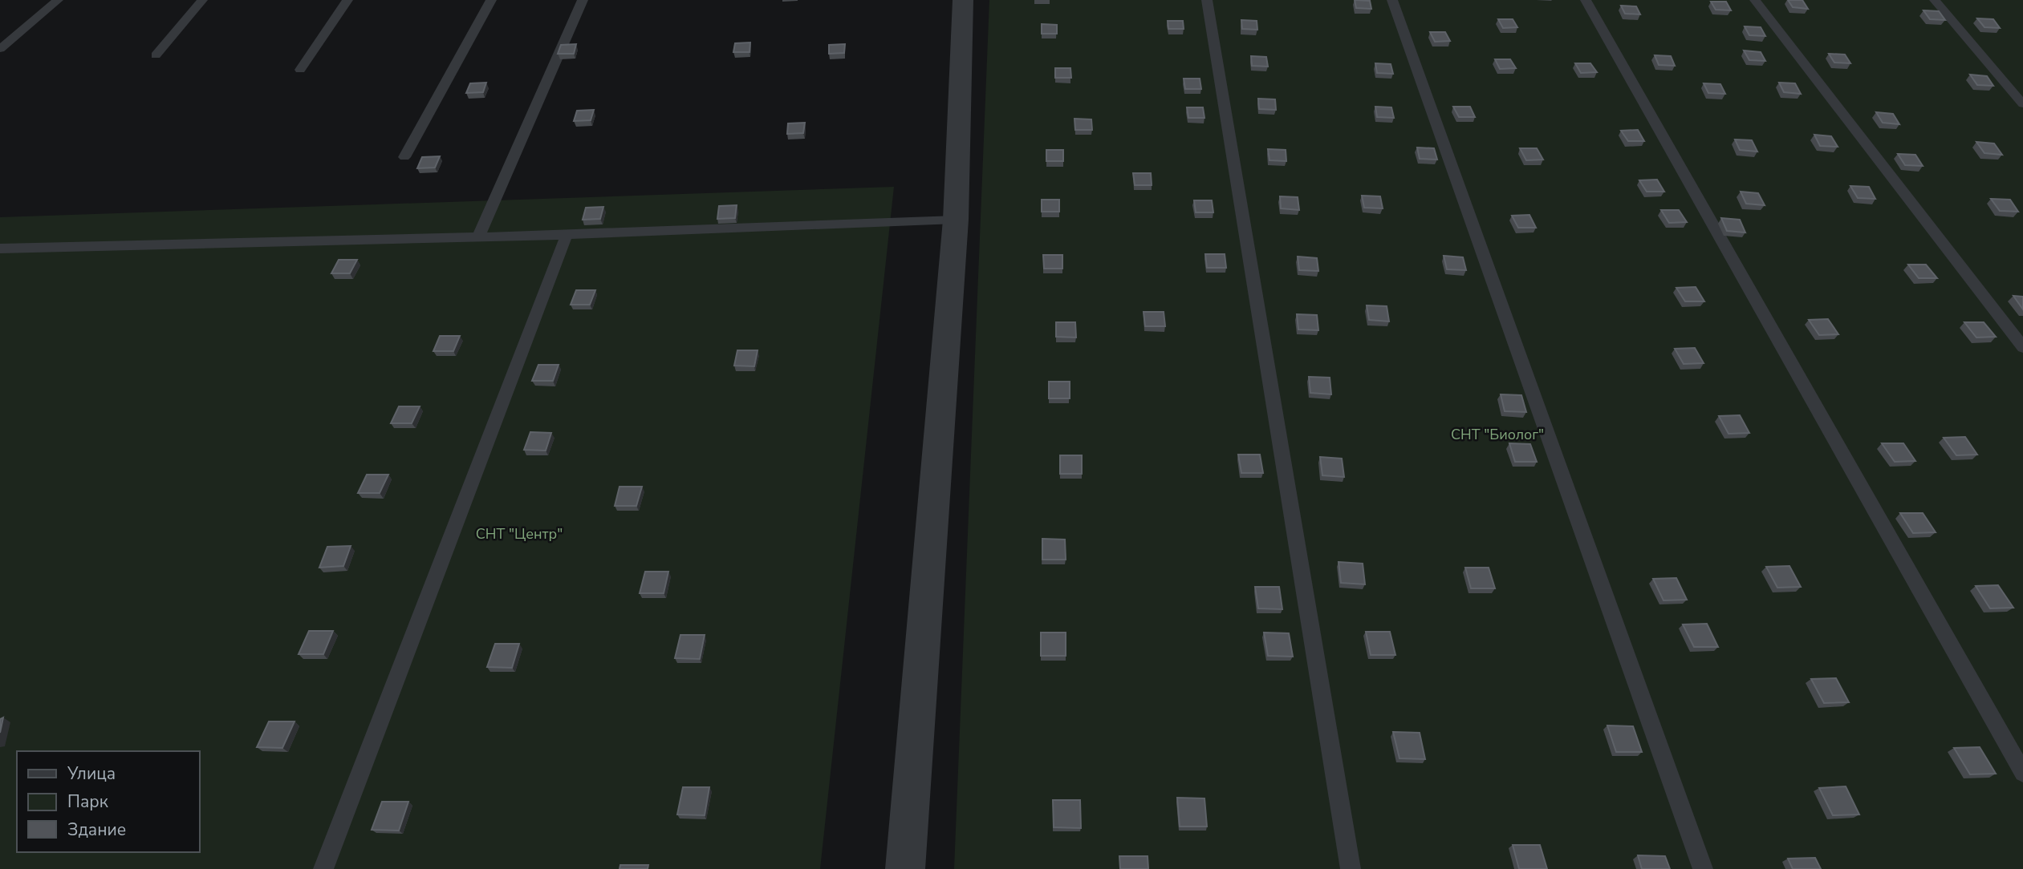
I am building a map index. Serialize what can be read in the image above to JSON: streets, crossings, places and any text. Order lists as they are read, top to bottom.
{
  "parks": ["СНТ \"Биолог\"", "СНТ \"Центр\""],
  "legend": ["Улица", "Парк", "Здание"]
}
